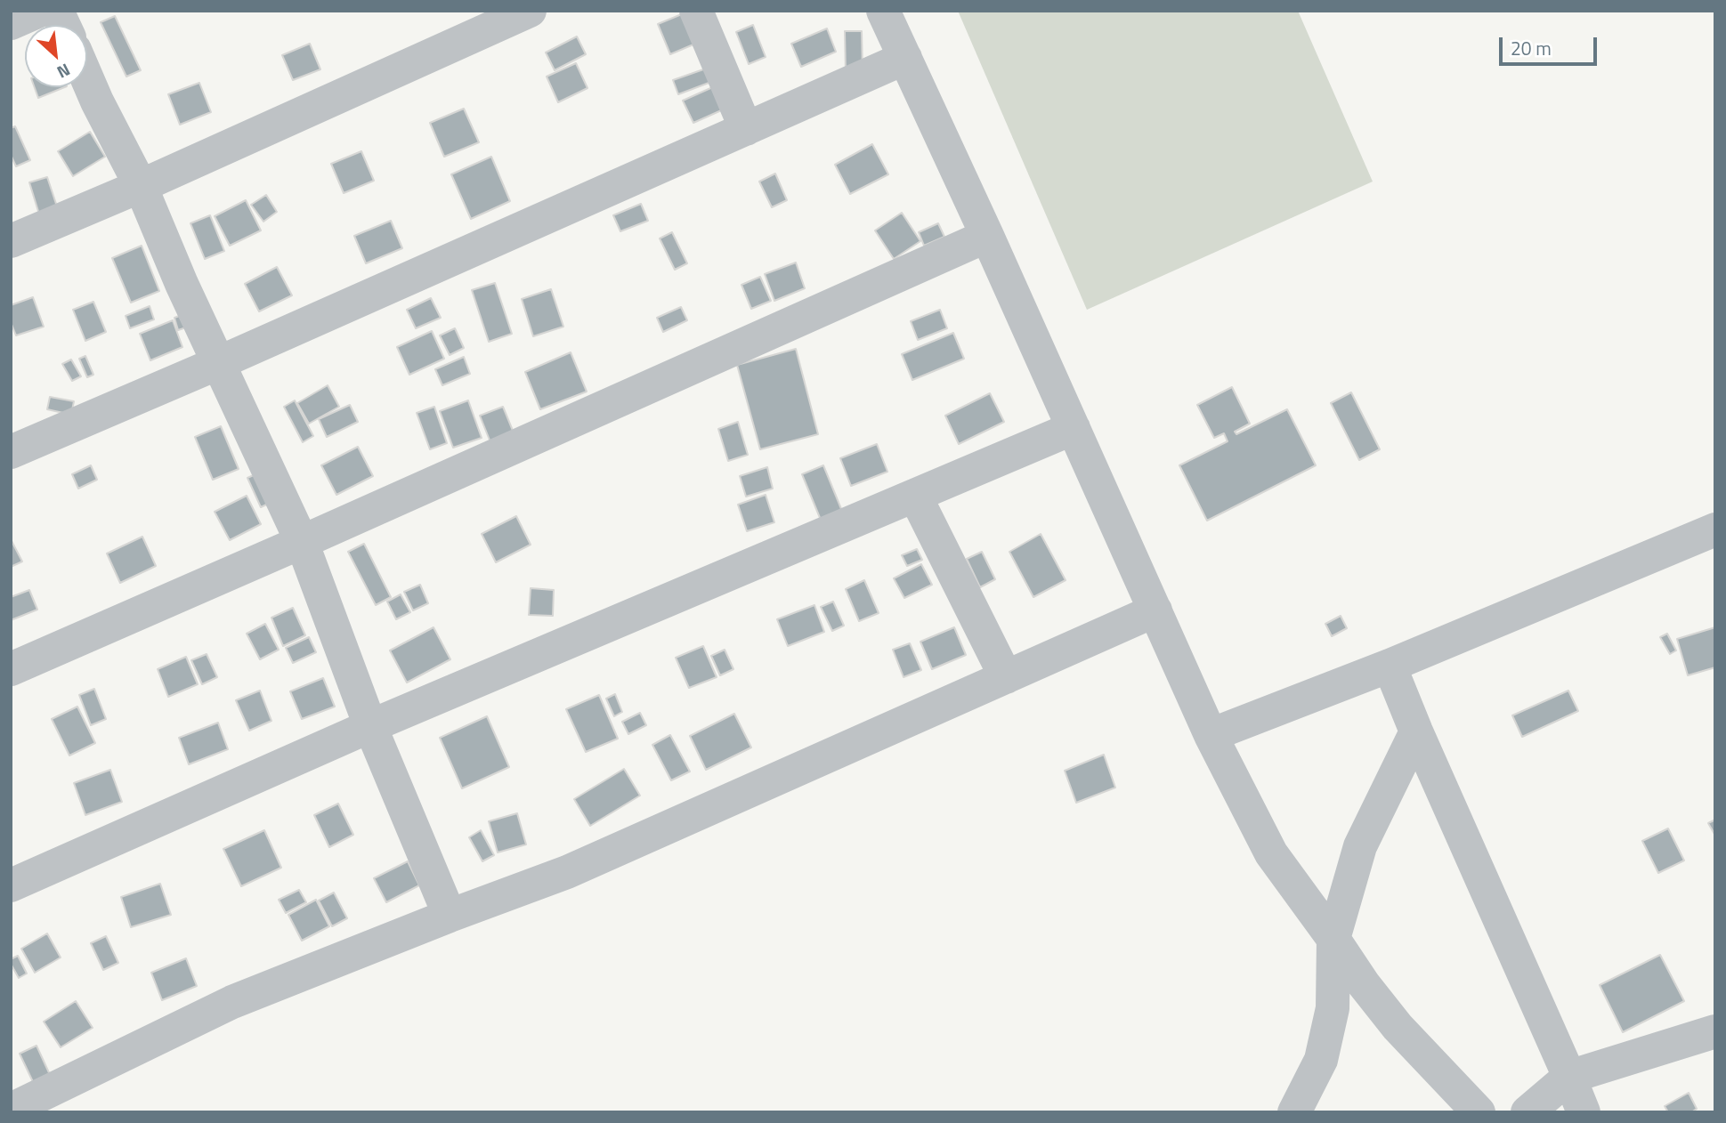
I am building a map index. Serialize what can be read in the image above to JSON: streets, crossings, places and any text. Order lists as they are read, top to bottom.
{
  "scale_bar": "20 m",
  "north": "bottom right"
}
